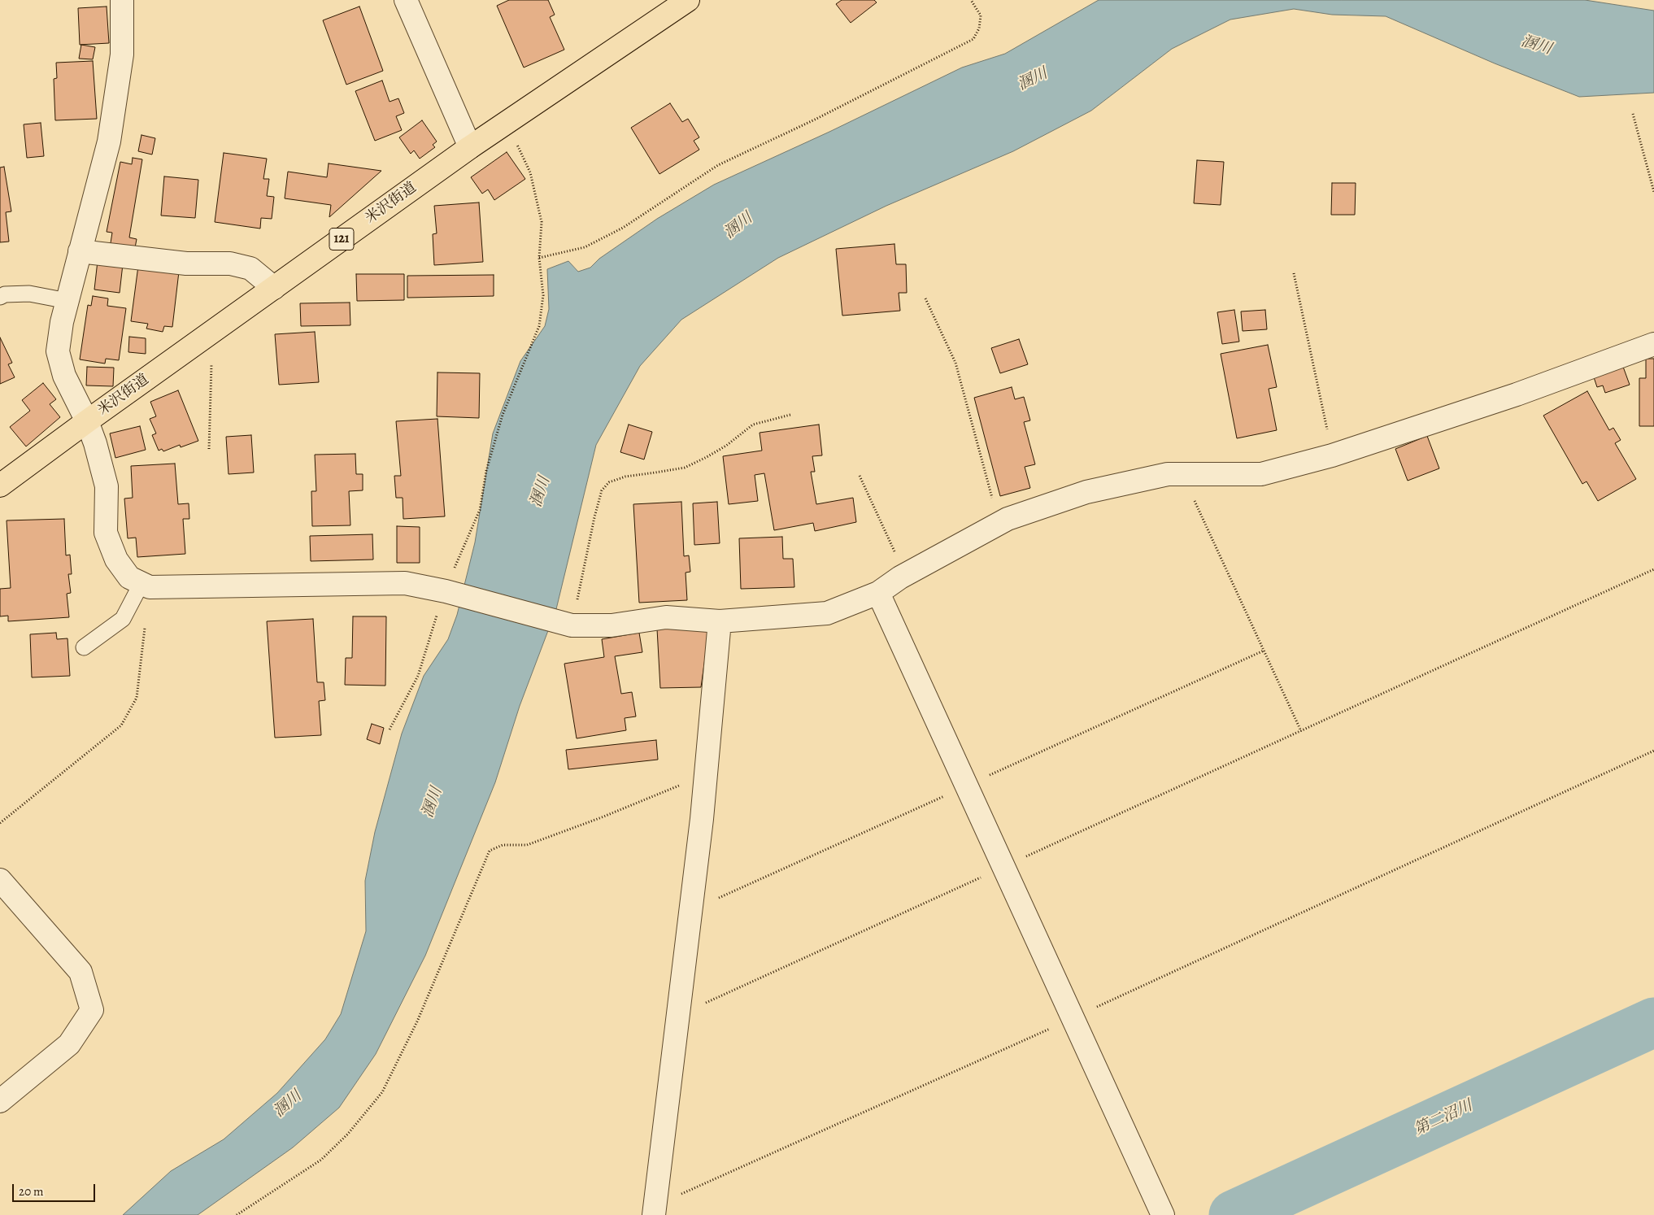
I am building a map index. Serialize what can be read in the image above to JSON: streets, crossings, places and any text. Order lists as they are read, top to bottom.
{
  "streets": {
    "highway": ["米沢街道", "121"]
  },
  "water": ["溷川", "第二沼川"],
  "scale_bar": "20 m"
}
